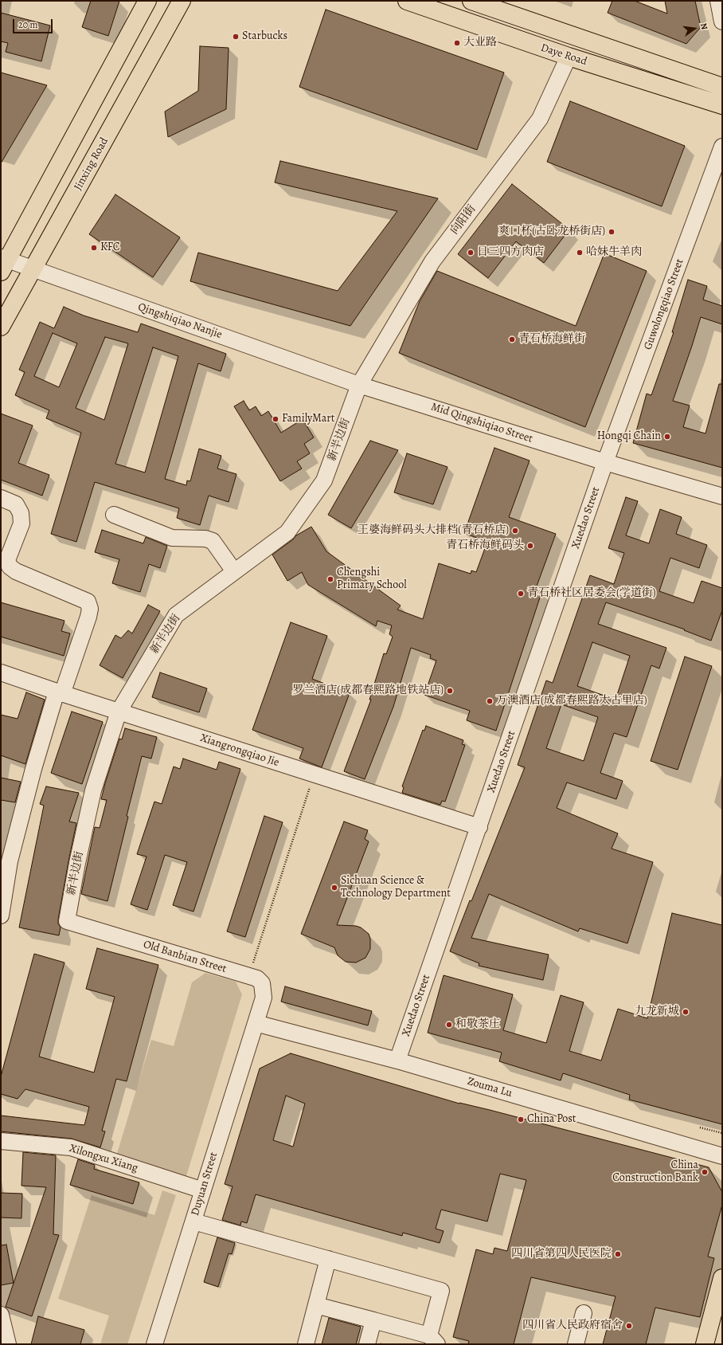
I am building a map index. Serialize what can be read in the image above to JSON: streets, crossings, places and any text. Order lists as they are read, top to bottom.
{
  "streets": {
    "main road": ["Daye Road", "Jinxing Road"],
    "street": [
      "向阳街",
      "Guwolongqiao Street",
      "Qingshiqiao Nanjie",
      "Mid Qingshiqiao Street",
      "新半边街",
      "Xuedao Street",
      "Xiangrongqiao Jie",
      "Old Banbian Street",
      "Zouma Lu",
      "Xilongxu Xiang",
      "Duyuan Street"
    ]
  },
  "crossings": [
    ["Daye Road", "向阳街"],
    ["Jinxing Road", "Qingshiqiao Nanjie"],
    ["向阳街", "Qingshiqiao Nanjie"],
    ["向阳街", "Mid Qingshiqiao Street"],
    ["向阳街", "新半边街"],
    ["Guwolongqiao Street", "Mid Qingshiqiao Street"],
    ["Guwolongqiao Street", "Xuedao Street"],
    ["Qingshiqiao Nanjie", "Mid Qingshiqiao Street"],
    ["Qingshiqiao Nanjie", "新半边街"],
    ["Mid Qingshiqiao Street", "新半边街"],
    ["Mid Qingshiqiao Street", "Xuedao Street"],
    ["新半边街", "Xiangrongqiao Jie"],
    ["新半边街", "Old Banbian Street"],
    ["Xuedao Street", "Xiangrongqiao Jie"],
    ["Xuedao Street", "Zouma Lu"],
    ["Old Banbian Street", "Zouma Lu"],
    ["Old Banbian Street", "Duyuan Street"],
    ["Zouma Lu", "Duyuan Street"],
    ["Xilongxu Xiang", "Duyuan Street"]
  ],
  "places": [
    "Starbucks",
    "大业路",
    "爽口杯(古卧龙桥街店)",
    "KFC",
    "日三四方肉店",
    "哈妹牛羊肉",
    "青石桥海鲜街",
    "FamilyMart",
    "Hongqi Chain",
    "王婆海鲜码头大排档(青石桥店)",
    "青石桥海鲜码头",
    "Chengshi Primary School",
    "青石桥社区居委会(学道街)",
    "罗兰酒店(成都春熙路地铁站店)",
    "万澳酒店(成都春熙路太古里店)",
    "Sichuan Science & Technology Department",
    "九龙新城",
    "和敬茶庄",
    "China Post",
    "China Construction Bank",
    "四川省第四人民医院",
    "四川省人民政府宿舍"
  ],
  "scale_bar": "20 m",
  "north": "right"
}
